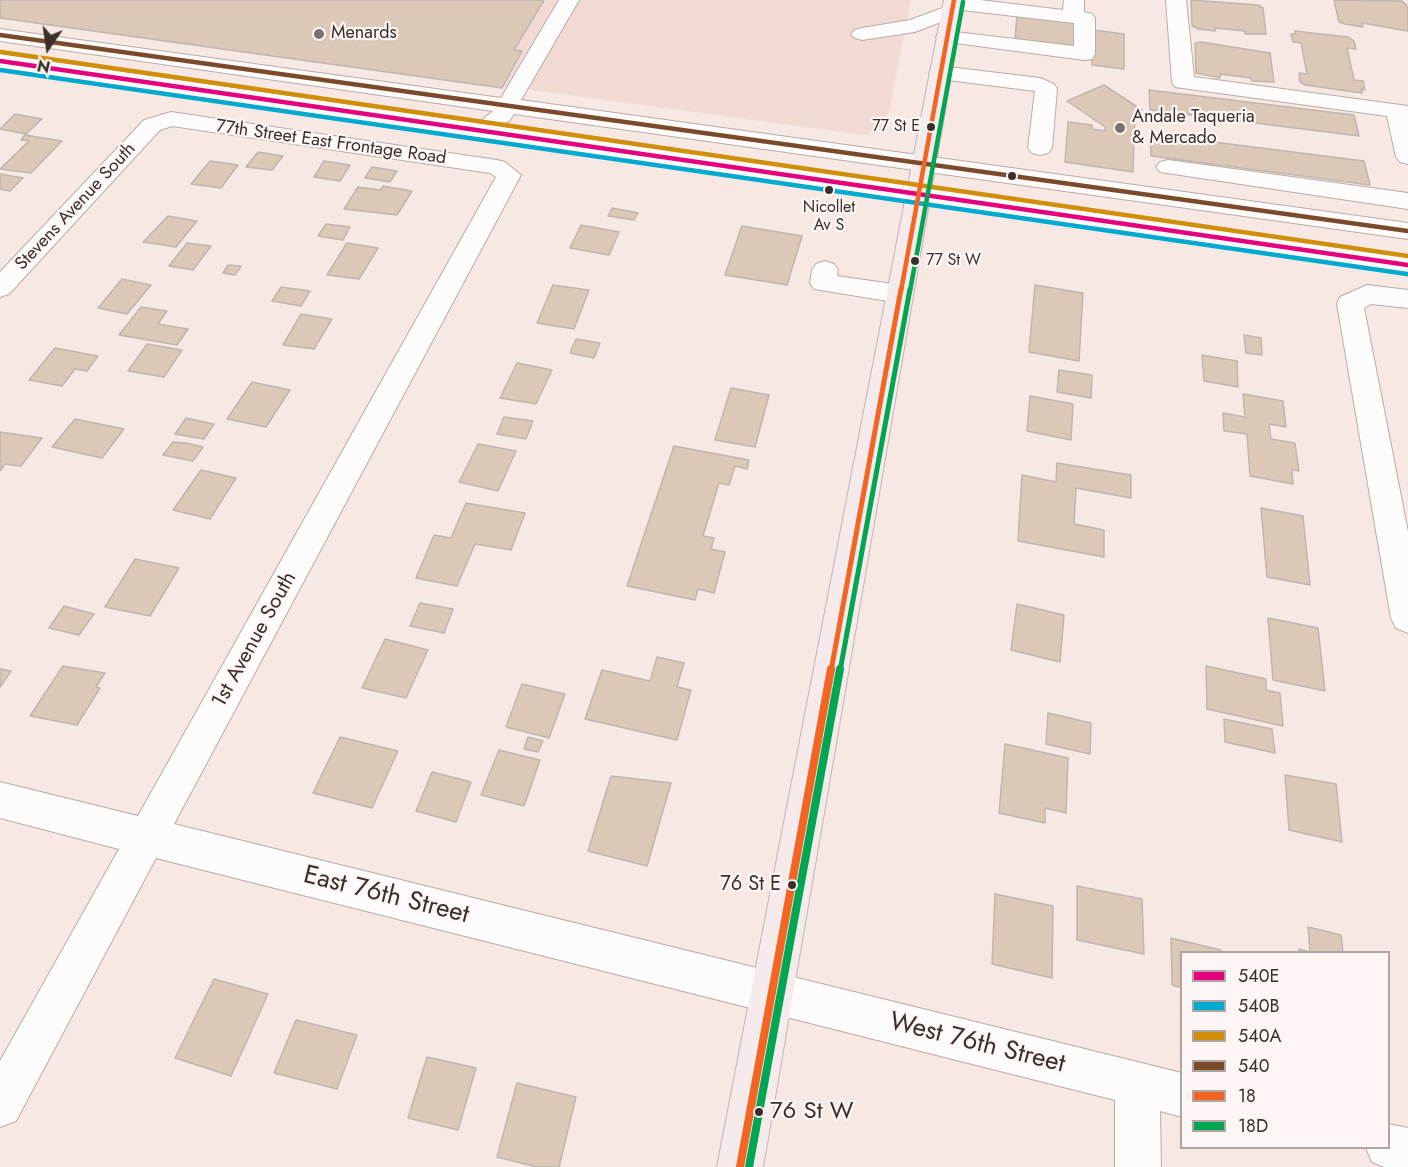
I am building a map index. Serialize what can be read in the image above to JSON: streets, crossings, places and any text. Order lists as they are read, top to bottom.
{
  "streets": {
    "street": [
      "77th Street East Frontage Road",
      "Stevens Avenue South",
      "1st Avenue South",
      "East 76th Street",
      "West 76th Street"
    ]
  },
  "crossings": [
    ["77th Street East Frontage Road", "Stevens Avenue South"],
    ["77th Street East Frontage Road", "1st Avenue South"],
    ["1st Avenue South", "East 76th Street"],
    ["East 76th Street", "West 76th Street"]
  ],
  "places": [
    "Menards",
    "77 St E",
    "Andale Taqueria & Mercado",
    "Nicollet Av S",
    "77 St W",
    "76 St E",
    "76 St W"
  ],
  "lines": [
    "transit line 18",
    "transit line 18D",
    "transit line 540",
    "transit line 540A",
    "transit line 540E",
    "transit line 540B"
  ],
  "legend": [
    "540E",
    "540B",
    "540A",
    "540",
    "18",
    "18D"
  ],
  "north": "bottom"
}
